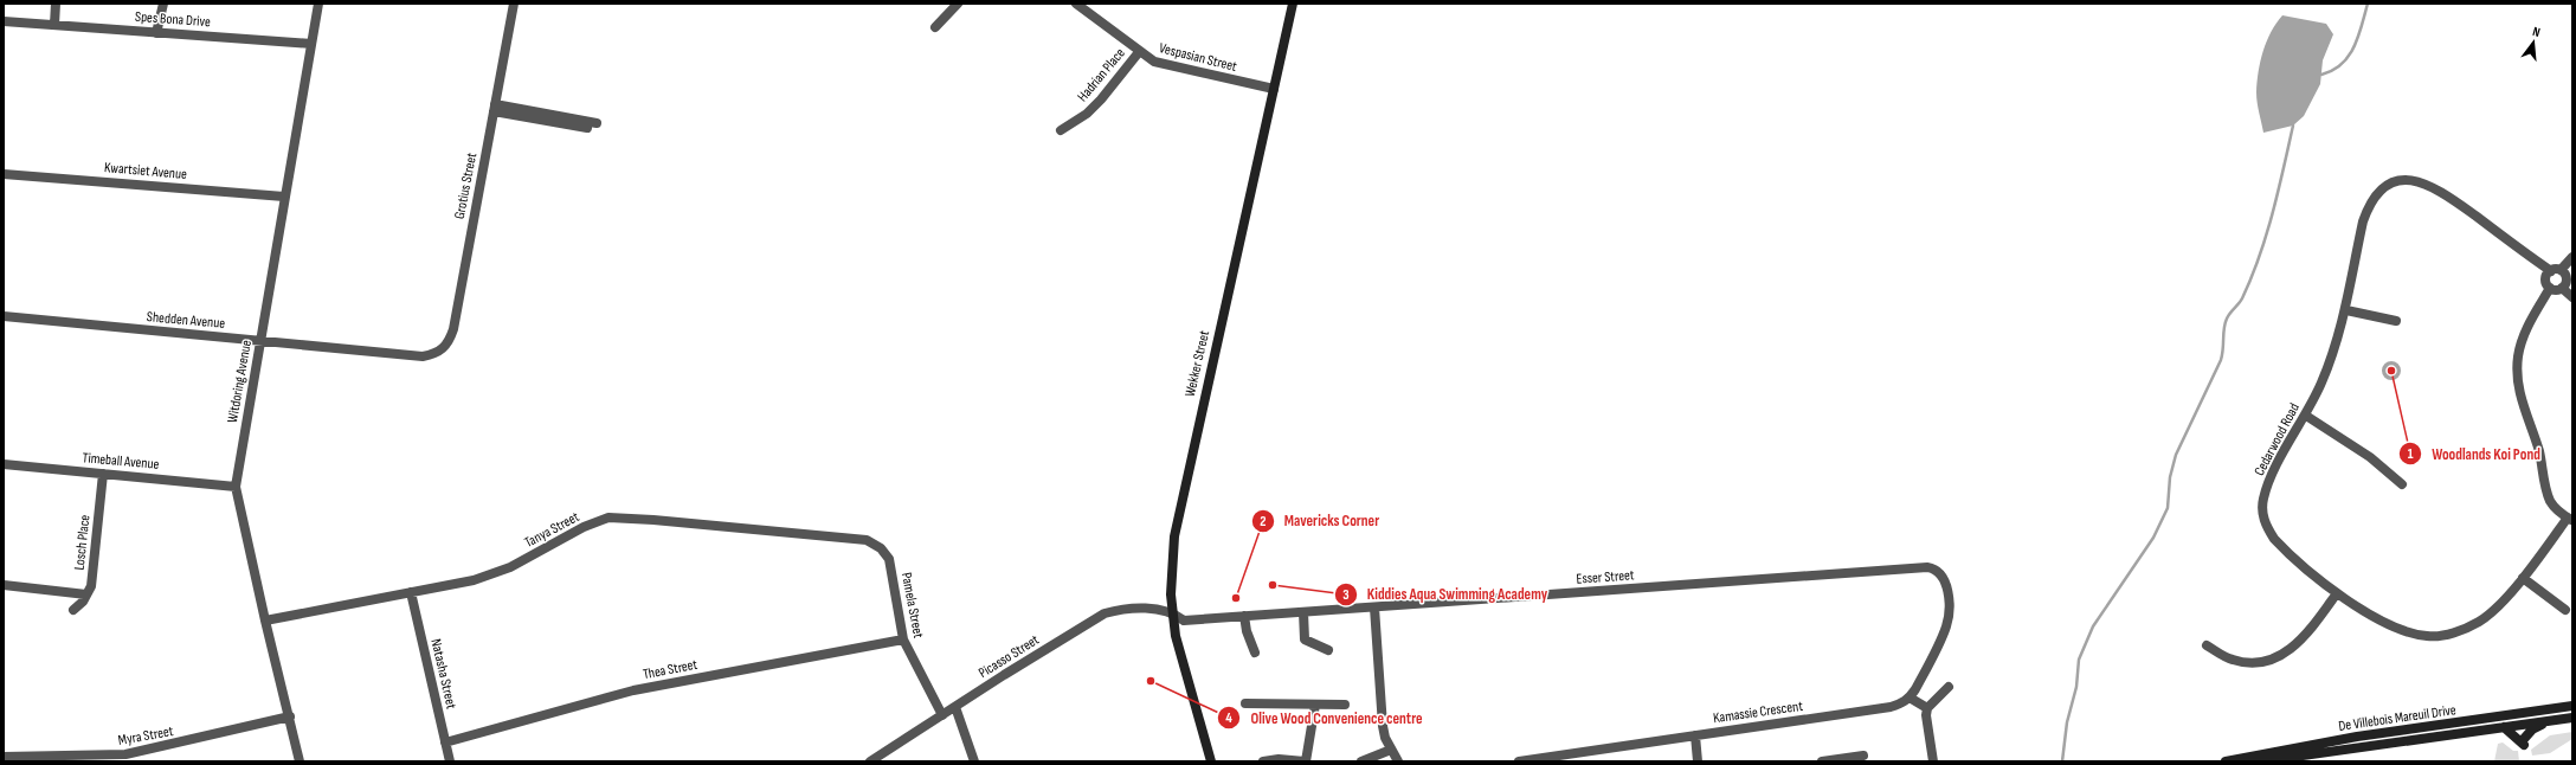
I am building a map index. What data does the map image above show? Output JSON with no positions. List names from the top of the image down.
{
  "streets": {
    "street": [
      "Spes Bona Drive",
      "Vespasian Street",
      "Hadrian Place",
      "Kwartsiet Avenue",
      "Grotius Street",
      "Shedden Avenue",
      "Wekker Street",
      "Witdoring Avenue",
      "Cedarwood Road",
      "Timeball Avenue",
      "Tanya Street",
      "Losch Place",
      "Esser Street",
      "Pamela Street",
      "Picasso Street",
      "Thea Street",
      "Natasha Street",
      "Kamassie Crescent",
      "De Villebois Mareuil Drive",
      "Myra Street"
    ]
  },
  "crossings": [
    ["Spes Bona Drive", "Witdoring Avenue"],
    ["Vespasian Street", "Hadrian Place"],
    ["Vespasian Street", "Wekker Street"],
    ["Kwartsiet Avenue", "Witdoring Avenue"],
    ["Grotius Street", "Shedden Avenue"],
    ["Shedden Avenue", "Witdoring Avenue"],
    ["Wekker Street", "Esser Street"],
    ["Wekker Street", "Picasso Street"],
    ["Witdoring Avenue", "Timeball Avenue"],
    ["Witdoring Avenue", "Tanya Street"],
    ["Witdoring Avenue", "Myra Street"],
    ["Timeball Avenue", "Losch Place"],
    ["Tanya Street", "Pamela Street"],
    ["Tanya Street", "Natasha Street"],
    ["Esser Street", "Picasso Street"],
    ["Esser Street", "Kamassie Crescent"],
    ["Pamela Street", "Picasso Street"],
    ["Pamela Street", "Thea Street"],
    ["Thea Street", "Natasha Street"]
  ],
  "places": [
    "Woodlands Koi Pond",
    "Kiddies Aqua Swimming Academy",
    "Mavericks Corner",
    "Olive Wood Convenience centre"
  ],
  "north": "top"
}
